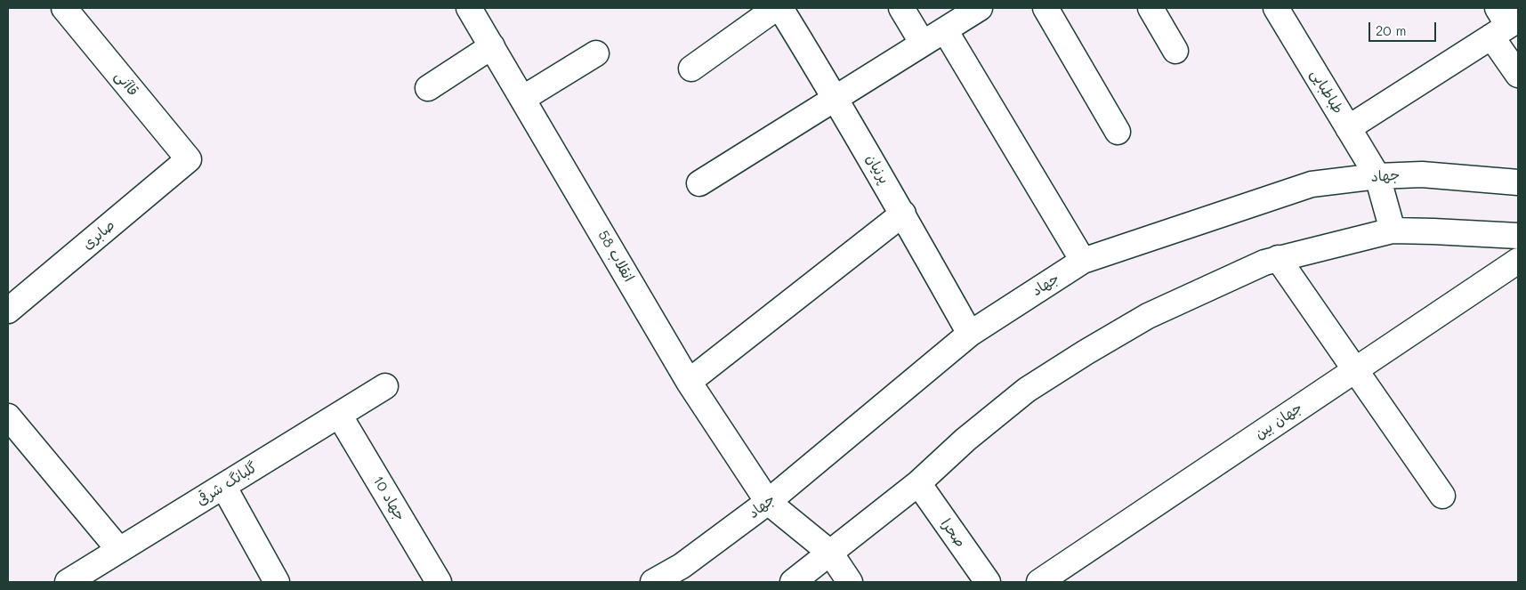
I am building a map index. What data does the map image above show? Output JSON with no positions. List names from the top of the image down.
{
  "streets": {
    "street": [
      "قاآنی",
      "طباطبایی",
      "پرنیان",
      "جهاد",
      "صابری",
      "انقلاب 58",
      "جهان بین",
      "گلبانگ شرقی",
      "جهاد 10",
      "صحرا"
    ]
  },
  "crossings": [
    ["قاآنی", "صابری"],
    ["طباطبایی", "جهاد"],
    ["پرنیان", "جهاد"],
    ["جهاد", "انقلاب 58"],
    ["گلبانگ شرقی", "جهاد 10"]
  ],
  "scale_bar": "20 m"
}
